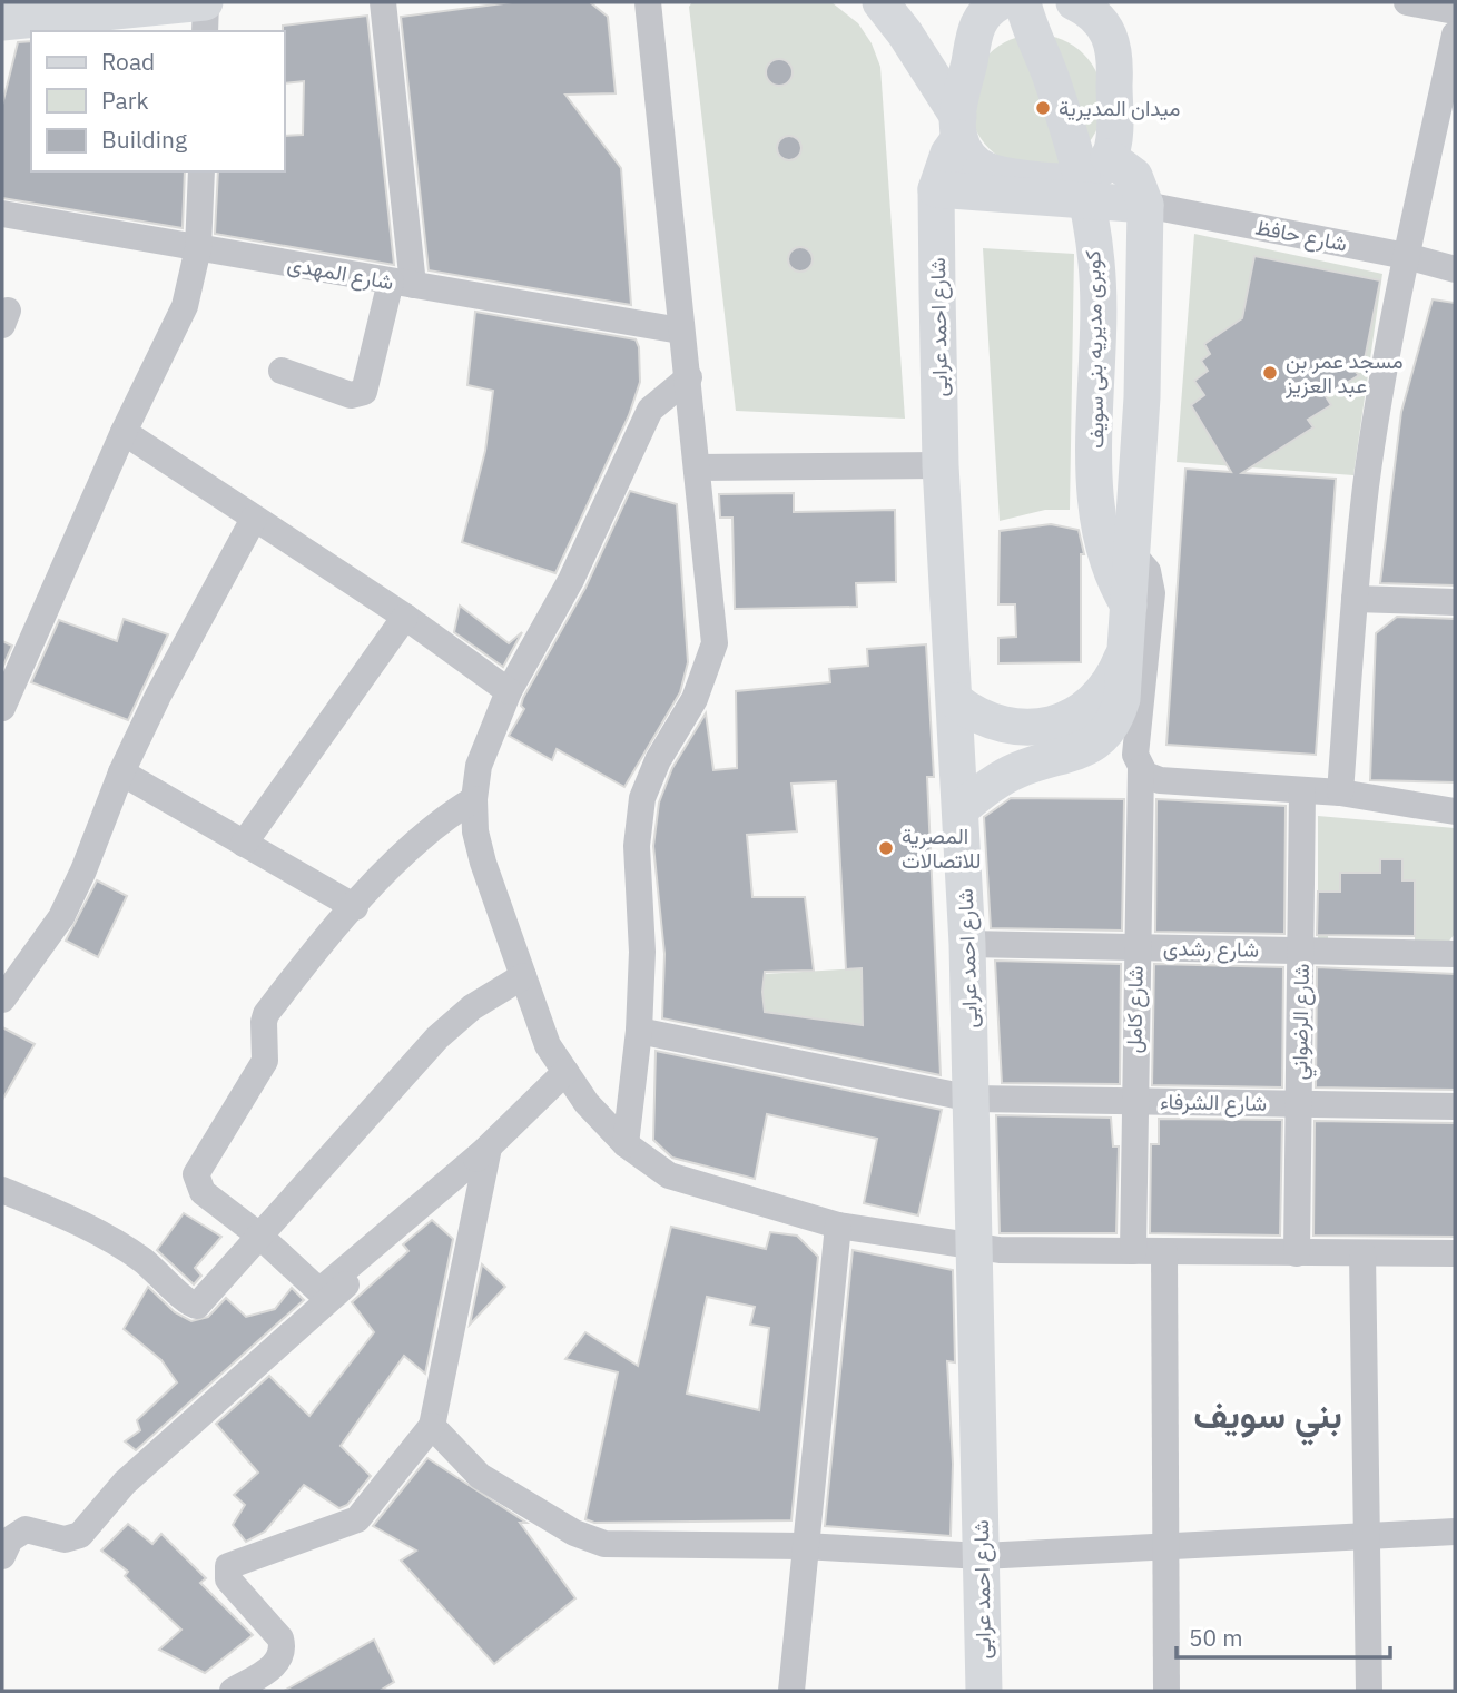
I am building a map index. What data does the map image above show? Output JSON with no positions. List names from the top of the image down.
{
  "streets": {
    "main road": ["شارع احمد عرابى", "كوبرى مديريه بنى سويف"],
    "street": [
      "شارع حافظ",
      "شارع المهدى",
      "شارع رشدى",
      "شارع كامل",
      "شارع الرضواني",
      "شارع الشرفاء"
    ]
  },
  "crossings": [
    ["شارع احمد عرابى", "شارع رشدى"],
    ["شارع احمد عرابى", "شارع الشرفاء"],
    ["شارع رشدى", "شارع كامل"],
    ["شارع رشدى", "شارع الرضواني"],
    ["شارع كامل", "شارع الشرفاء"],
    ["شارع الرضواني", "شارع الشرفاء"]
  ],
  "districts": ["بني سويف"],
  "places": ["ميدان المديرية", "مسجد عمر بن عبد العزيز", "المصرية للاتصالات"],
  "legend": ["Road", "Park", "Building"],
  "scale_bar": "50 m"
}
